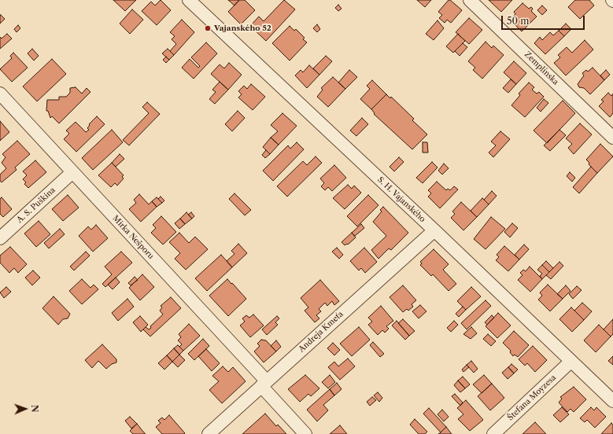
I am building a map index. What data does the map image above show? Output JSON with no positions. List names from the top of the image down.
{
  "streets": {
    "street": [
      "Zemplínska",
      "S. H. Vajanského",
      "A. S. Puškina",
      "Mirka Nešporu",
      "Andreja Kmeťa",
      "Štefana Moyzesa"
    ]
  },
  "crossings": [
    ["S. H. Vajanského", "Andreja Kmeťa"],
    ["S. H. Vajanského", "Štefana Moyzesa"],
    ["A. S. Puškina", "Mirka Nešporu"],
    ["Mirka Nešporu", "Andreja Kmeťa"]
  ],
  "places": ["Vajanského 52"],
  "scale_bar": "50 m",
  "north": "right"
}
